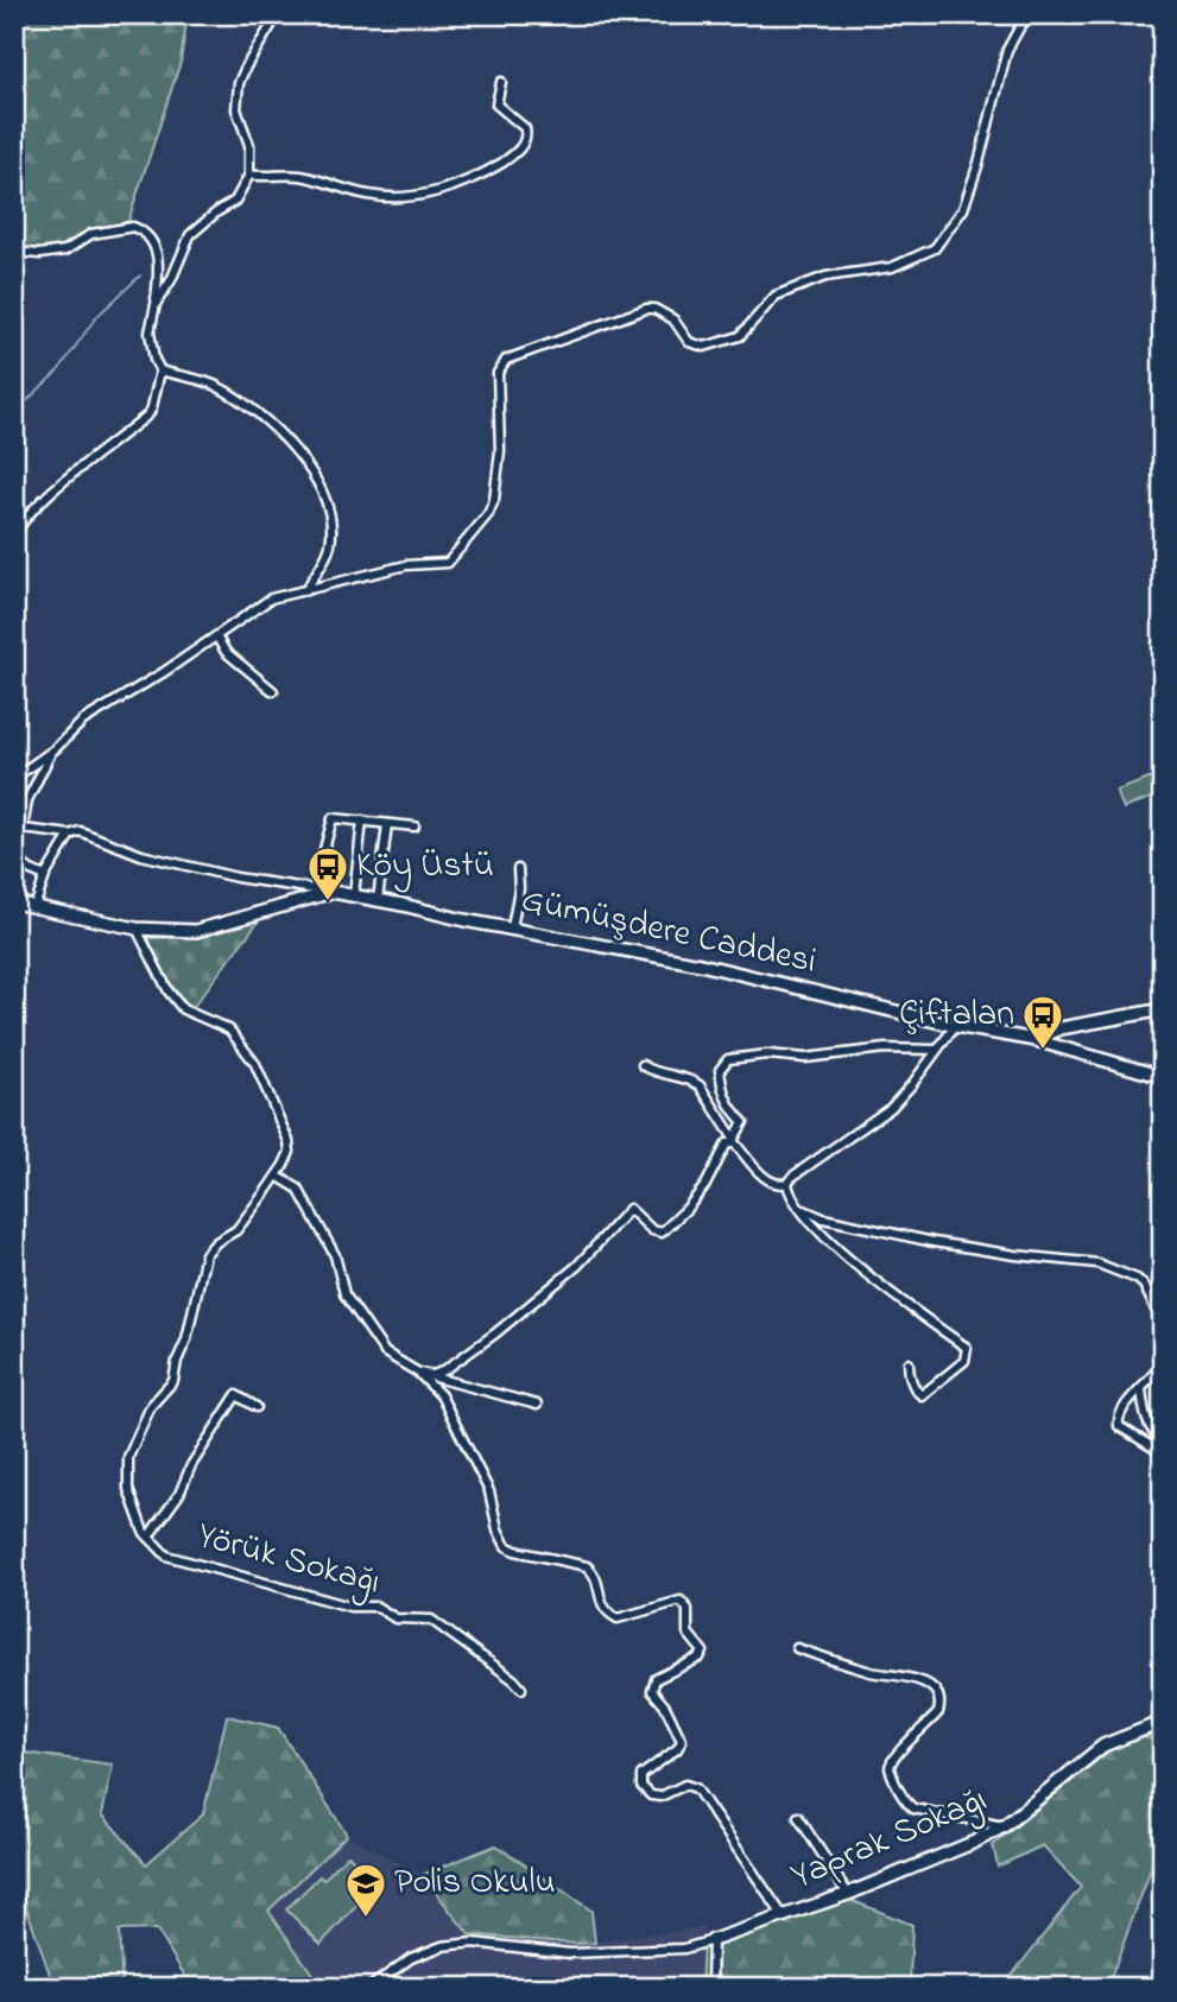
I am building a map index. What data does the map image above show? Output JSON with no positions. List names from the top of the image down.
{
  "streets": {
    "street": ["Gümüşdere Caddesi", "Yörük Sokağı", "Yaprak Sokağı"]
  },
  "crossings": [
    ["Gümüşdere Caddesi", "Yörük Sokağı"]
  ],
  "places": {
    "bus stop": ["Köy Üstü", "Çiftalan"],
    "school or university": ["Polis Okulu"]
  }
}
